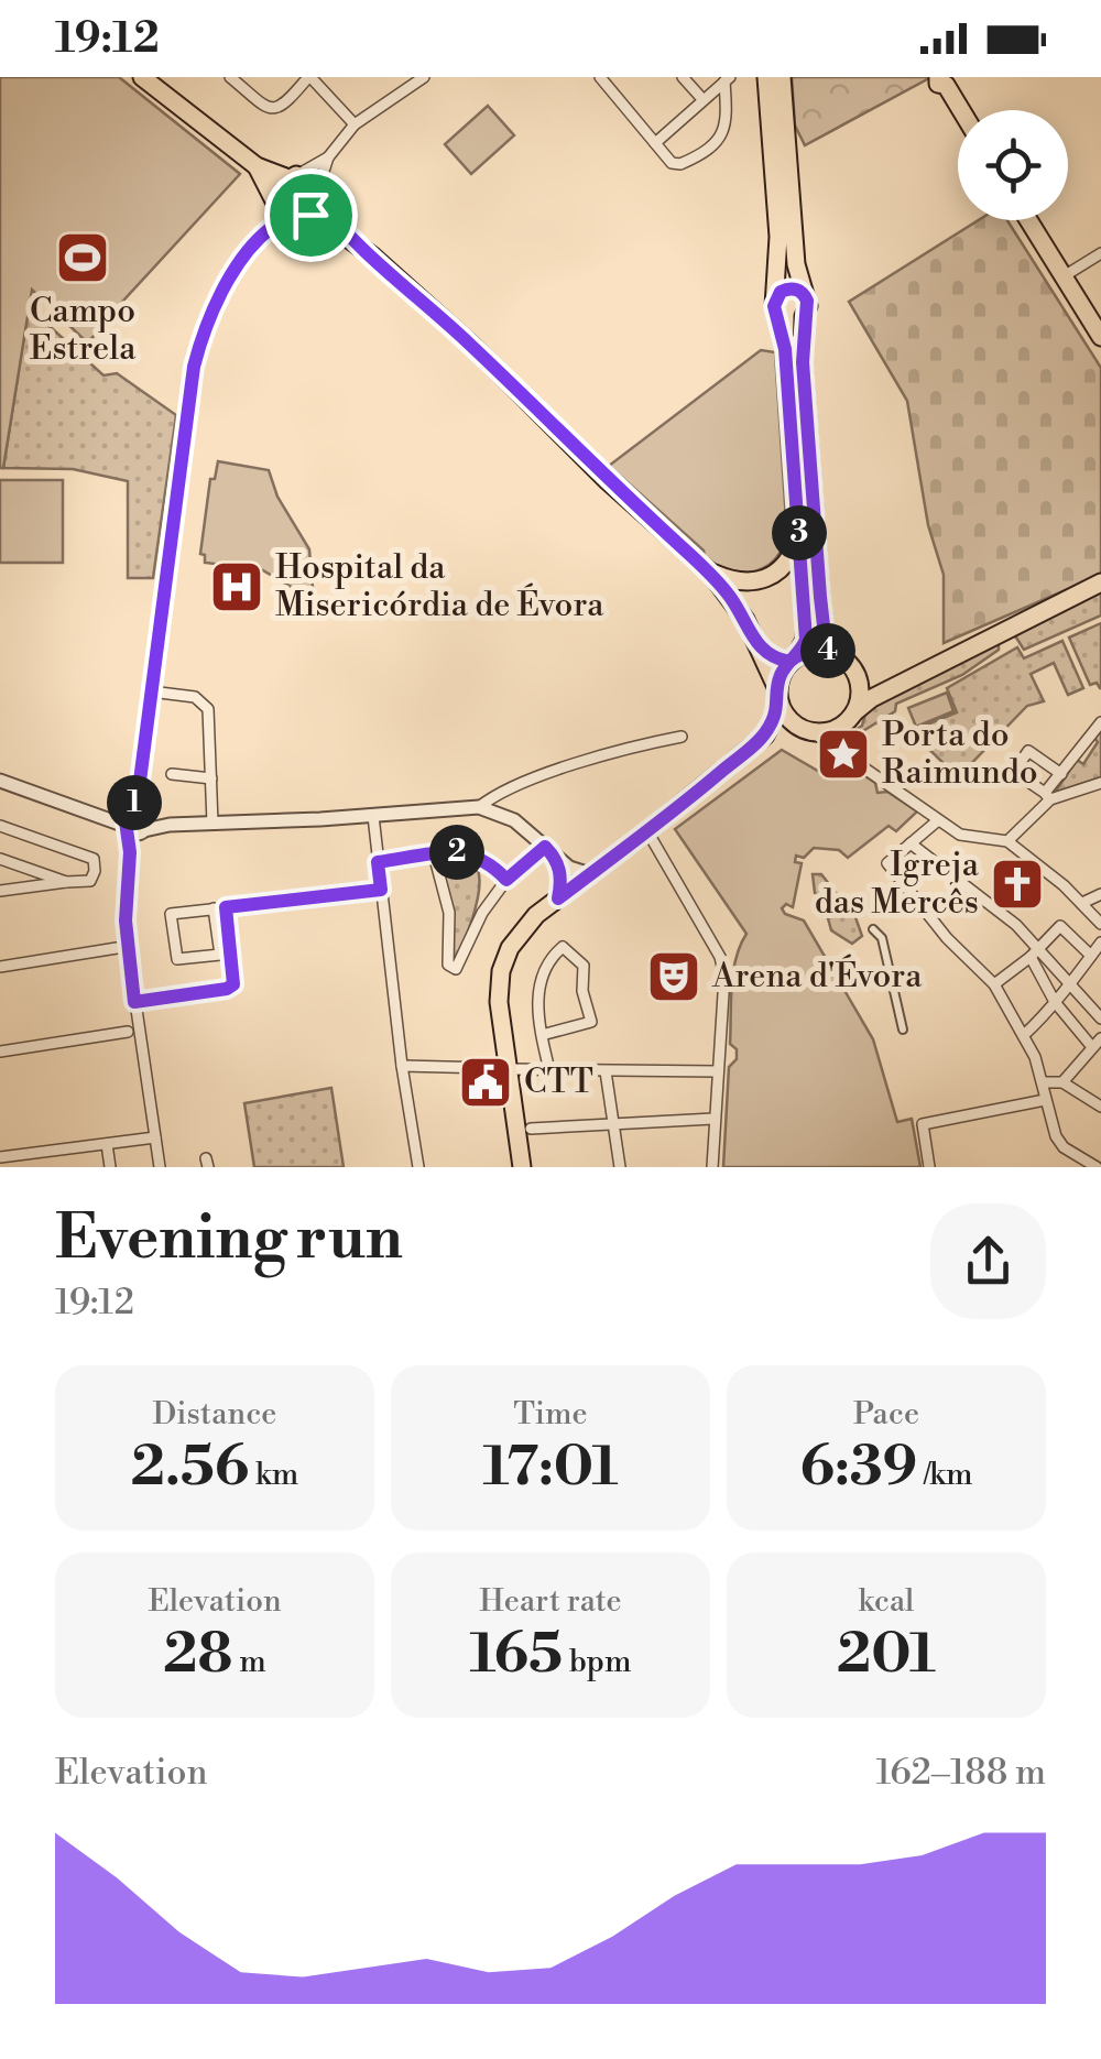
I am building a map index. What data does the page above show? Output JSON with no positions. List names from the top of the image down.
{
  "places": {
    "sports": ["Campo Estrela"],
    "hospital": ["Hospital da Misericórdia de Évora"],
    "place": ["Porta do Raimundo"],
    "church": ["Igreja das Mercês"],
    "theatre": ["Arena d'Évora"],
    "public building": ["CTT"]
  },
  "page": {
    "status": "19:12",
    "pins": [
      "3",
      "4",
      "1",
      "2"
    ],
    "heading": ["Evening run", "19:12"],
    "stats": [
      ["Distance", "2.56 km"],
      ["Time", "17:01"],
      ["Pace", "6:39 /km"],
      ["Elevation", "28 m"],
      ["Heart rate", "165 bpm"],
      ["kcal", "201"]
    ],
    "chart": ["Elevation", "162–188 m"]
  }
}
